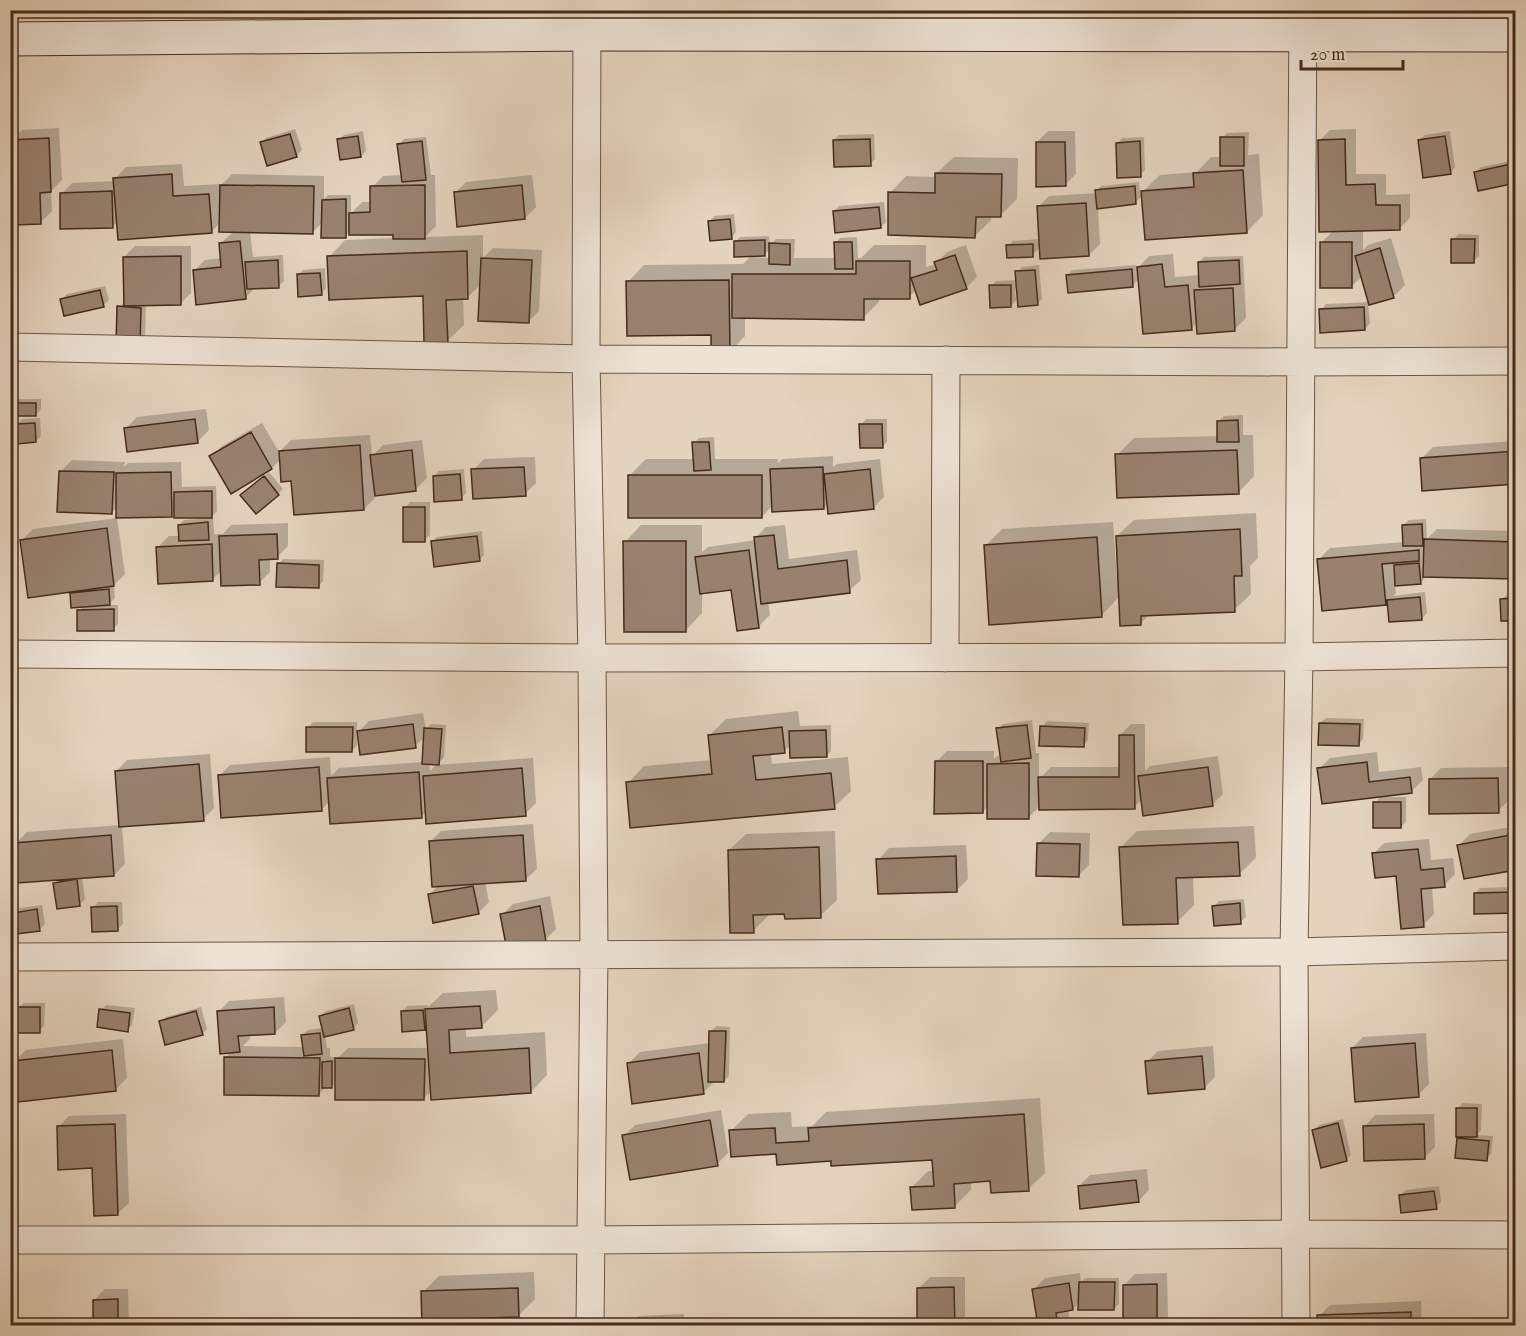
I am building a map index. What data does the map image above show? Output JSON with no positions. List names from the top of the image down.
{
  "scale_bar": "20 m"
}
